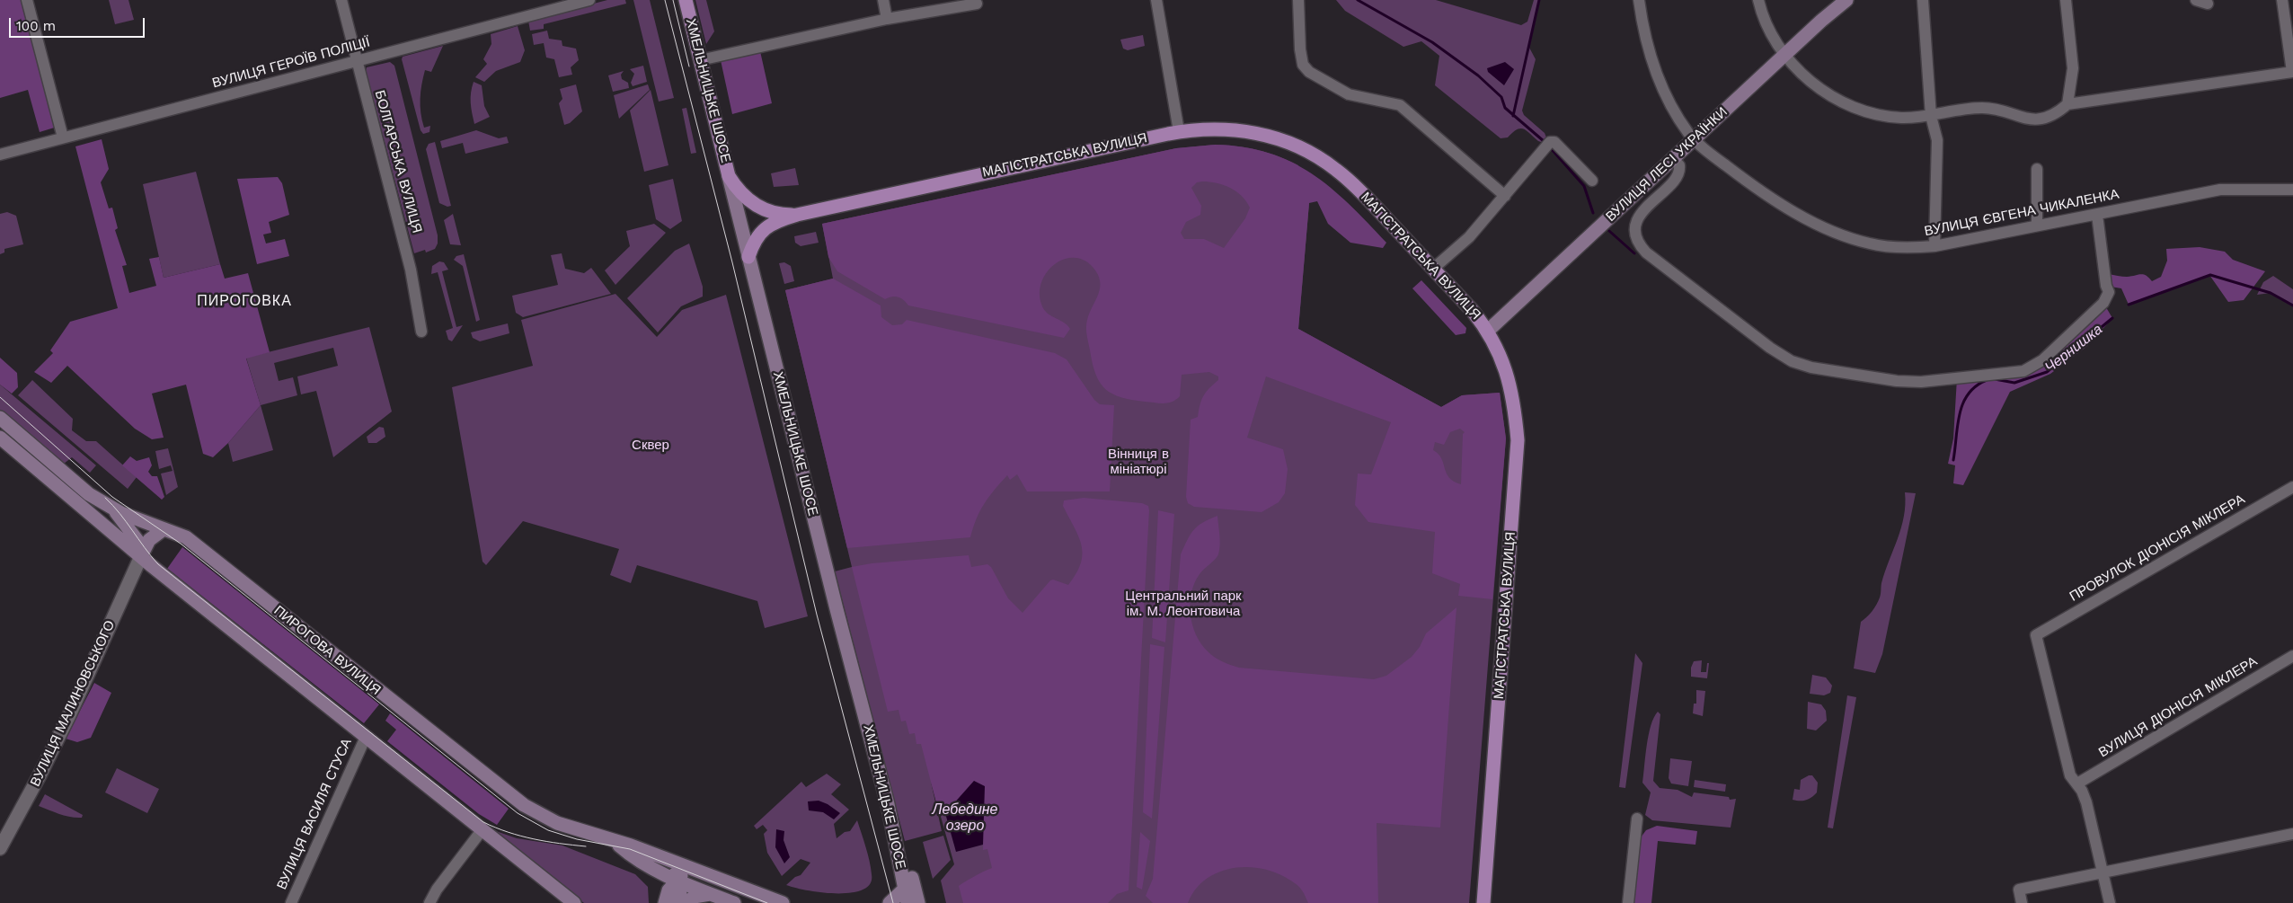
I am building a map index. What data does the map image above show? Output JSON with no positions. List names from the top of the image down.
{
  "streets": {
    "main road": [
      "ХМЕЛЬНИЦЬКЕ ШОСЕ",
      "МАГІСТРАТСЬКА ВУЛИЦЯ",
      "ВУЛИЦЯ ЛЕСІ УКРАЇНКИ",
      "ПИРОГОВА ВУЛИЦЯ"
    ],
    "street": [
      "ВУЛИЦЯ ГЕРОЇВ ПОЛІЦІЇ",
      "БОЛГАРСЬКА ВУЛИЦЯ",
      "ВУЛИЦЯ ЄВГЕНА ЧИКАЛЕНКА",
      "ПРОВУЛОК ДІОНІСІЯ МІКЛЕРА",
      "ВУЛИЦЯ МАЛИНОВСЬКОГО",
      "ВУЛИЦЯ ДІОНІСІЯ МІКЛЕРА",
      "ВУЛИЦЯ ВАСИЛЯ СТУСА"
    ]
  },
  "crossings": [
    ["ВУЛИЦЯ ГЕРОЇВ ПОЛІЦІЇ", "БОЛГАРСЬКА ВУЛИЦЯ"],
    ["МАГІСТРАТСЬКА ВУЛИЦЯ", "ВУЛИЦЯ ЛЕСІ УКРАЇНКИ"],
    ["ВУЛИЦЯ ЛЕСІ УКРАЇНКИ", "ВУЛИЦЯ ЄВГЕНА ЧИКАЛЕНКА"],
    ["ПРОВУЛОК ДІОНІСІЯ МІКЛЕРА", "ВУЛИЦЯ ДІОНІСІЯ МІКЛЕРА"]
  ],
  "districts": ["ПИРОГОВКА"],
  "water": ["Чернишка", "Лебедине озеро"],
  "parks": ["Сквер", "Вінниця в мініатюрі", "Центральний парк ім. М. Леонтовича"],
  "scale_bar": "100 m"
}
